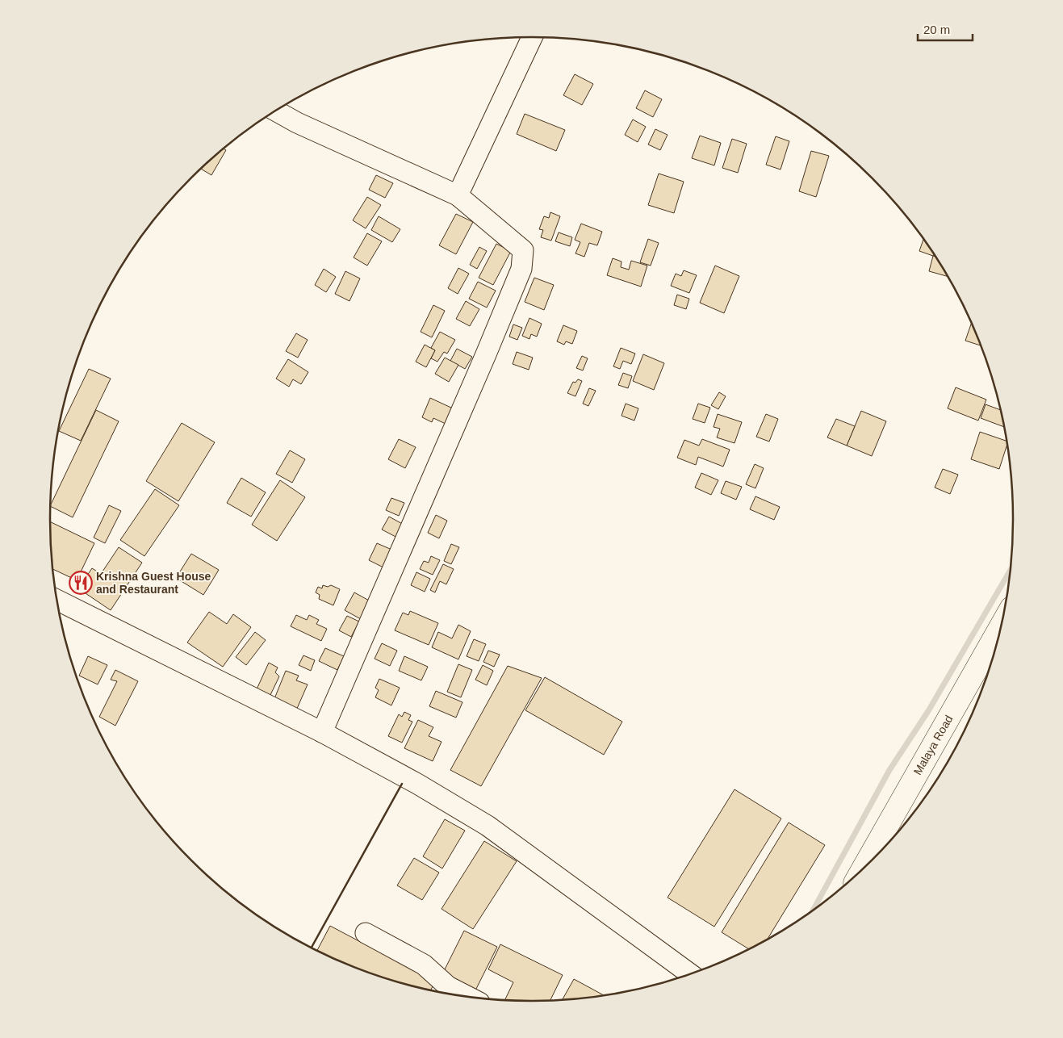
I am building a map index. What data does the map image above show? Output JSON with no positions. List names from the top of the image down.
{
  "streets": {
    "main road": ["Malaya Road"]
  },
  "places": {
    "restaurant": ["Krishna Guest House and Restaurant"]
  },
  "scale_bar": "20 m"
}
